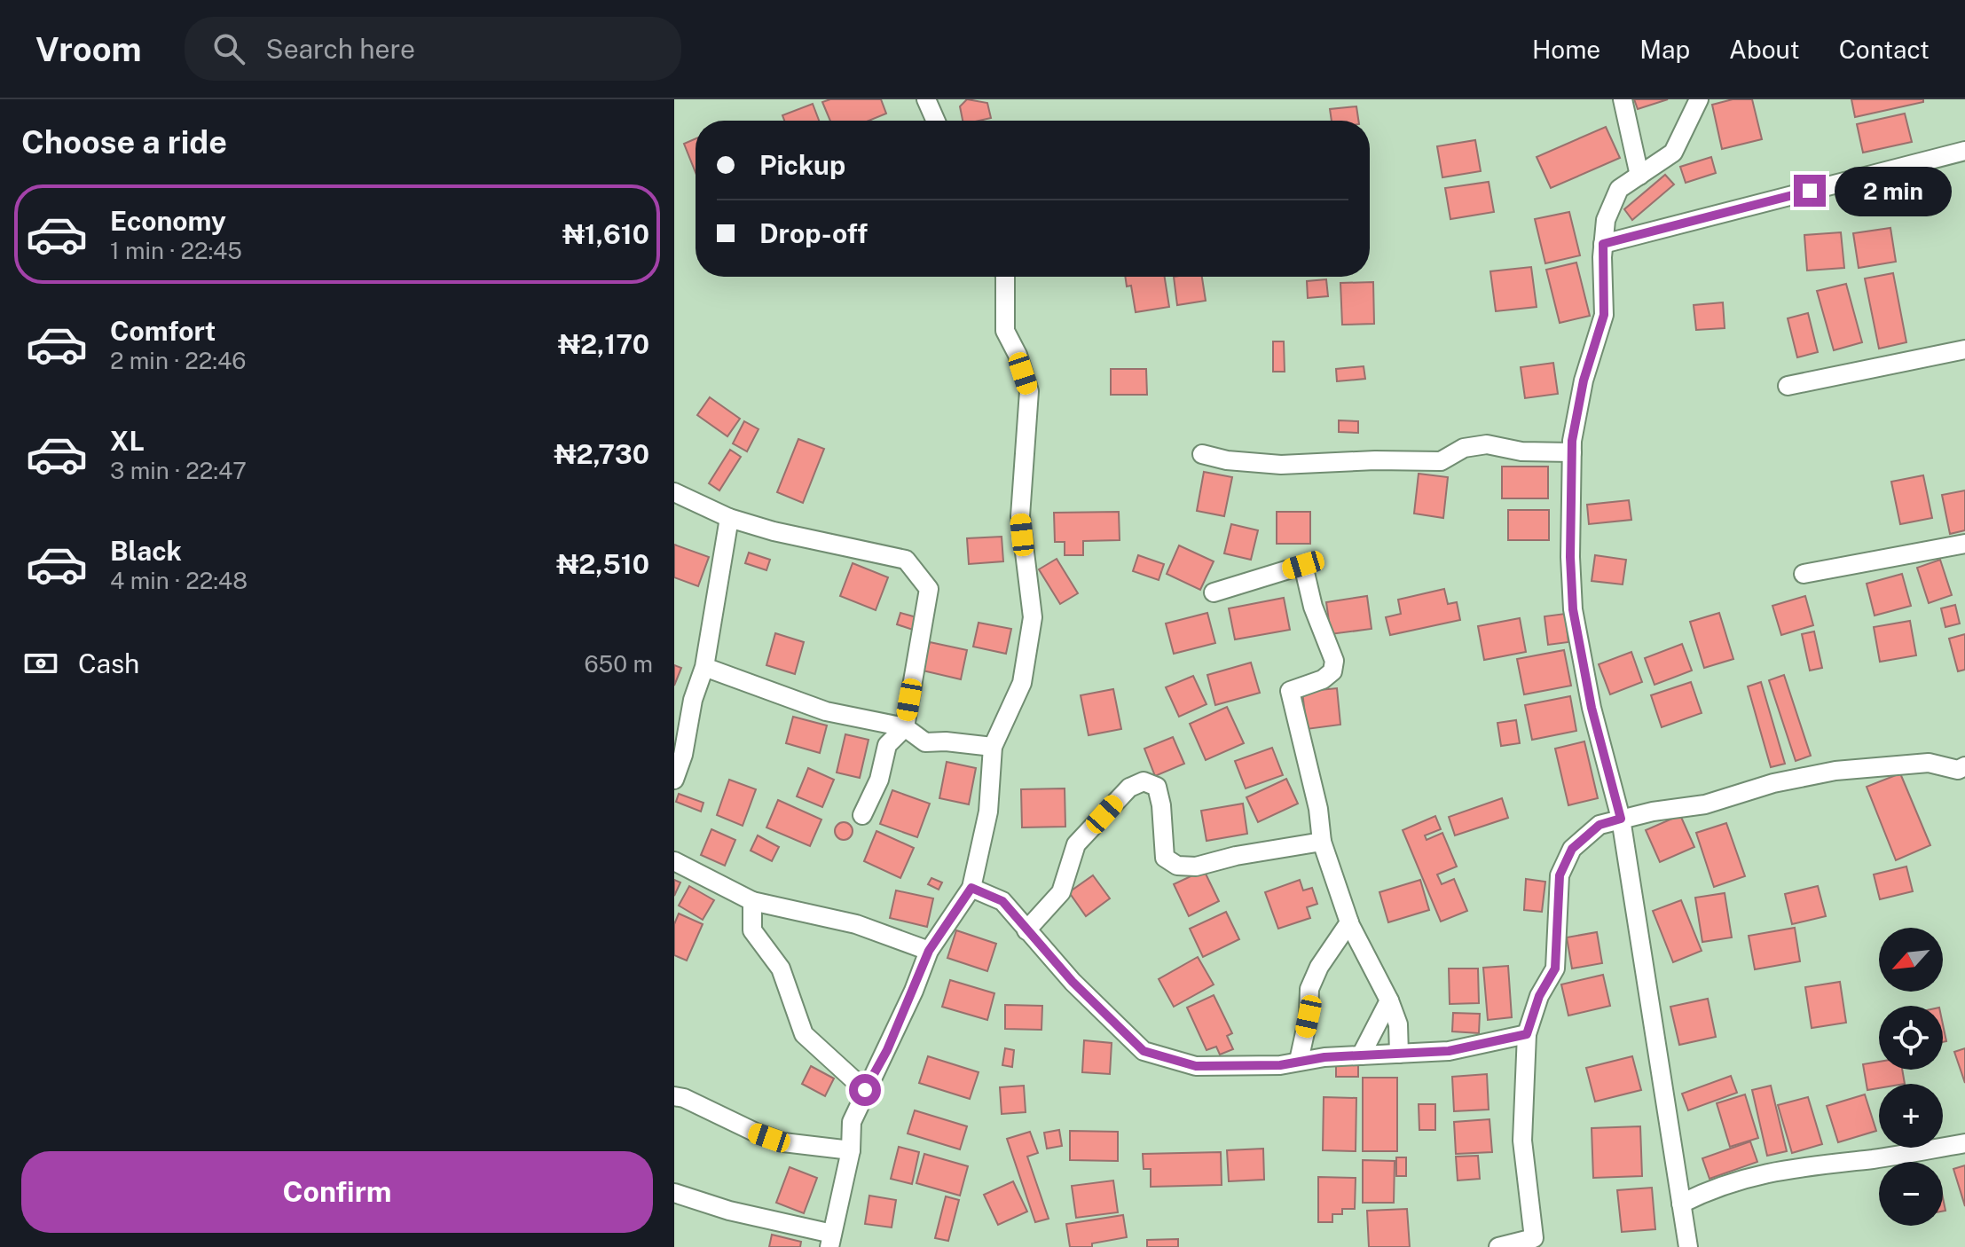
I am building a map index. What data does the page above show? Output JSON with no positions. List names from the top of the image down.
{
  "north": "bottom left",
  "page": {
    "header": "Vroom",
    "search": "Search here",
    "nav": [
      "Home",
      "Map",
      "About",
      "Contact"
    ],
    "heading": "Choose a ride",
    "banner": ["Pickup", "Drop-off"],
    "bubble": "2 min",
    "list": [
      {
        "name": "Economy",
        "note": "1 min · 22:45",
        "value": "₦1,610"
      },
      {
        "name": "Comfort",
        "note": "2 min · 22:46",
        "value": "₦2,170"
      },
      {
        "name": "XL",
        "note": "3 min · 22:47",
        "value": "₦2,730"
      },
      {
        "name": "Black",
        "note": "4 min · 22:48",
        "value": "₦2,510"
      }
    ],
    "pay": ["Cash", "650 m"],
    "map_buttons": ["+", "−"],
    "buttons": "Confirm"
  }
}
